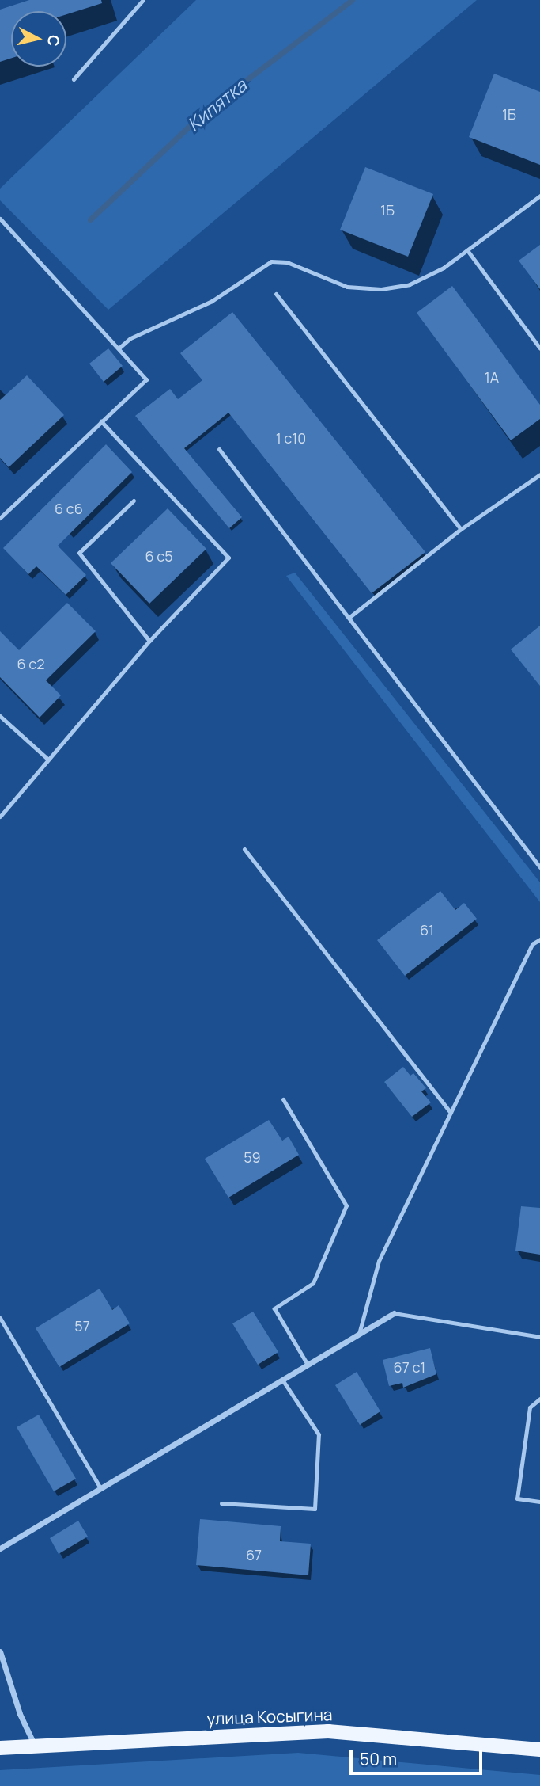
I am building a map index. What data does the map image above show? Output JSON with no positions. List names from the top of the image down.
{
  "streets": {
    "main road": ["улица Косыгина"]
  },
  "water": ["Кипятка"],
  "house_numbers": [
    "1Б",
    "1Б",
    "1А",
    "1 с10",
    "6 с6",
    "6 с5",
    "6 с2",
    "61",
    "59",
    "57",
    "67 с1",
    "67"
  ],
  "scale_bar": "50 m",
  "north": "right"
}
